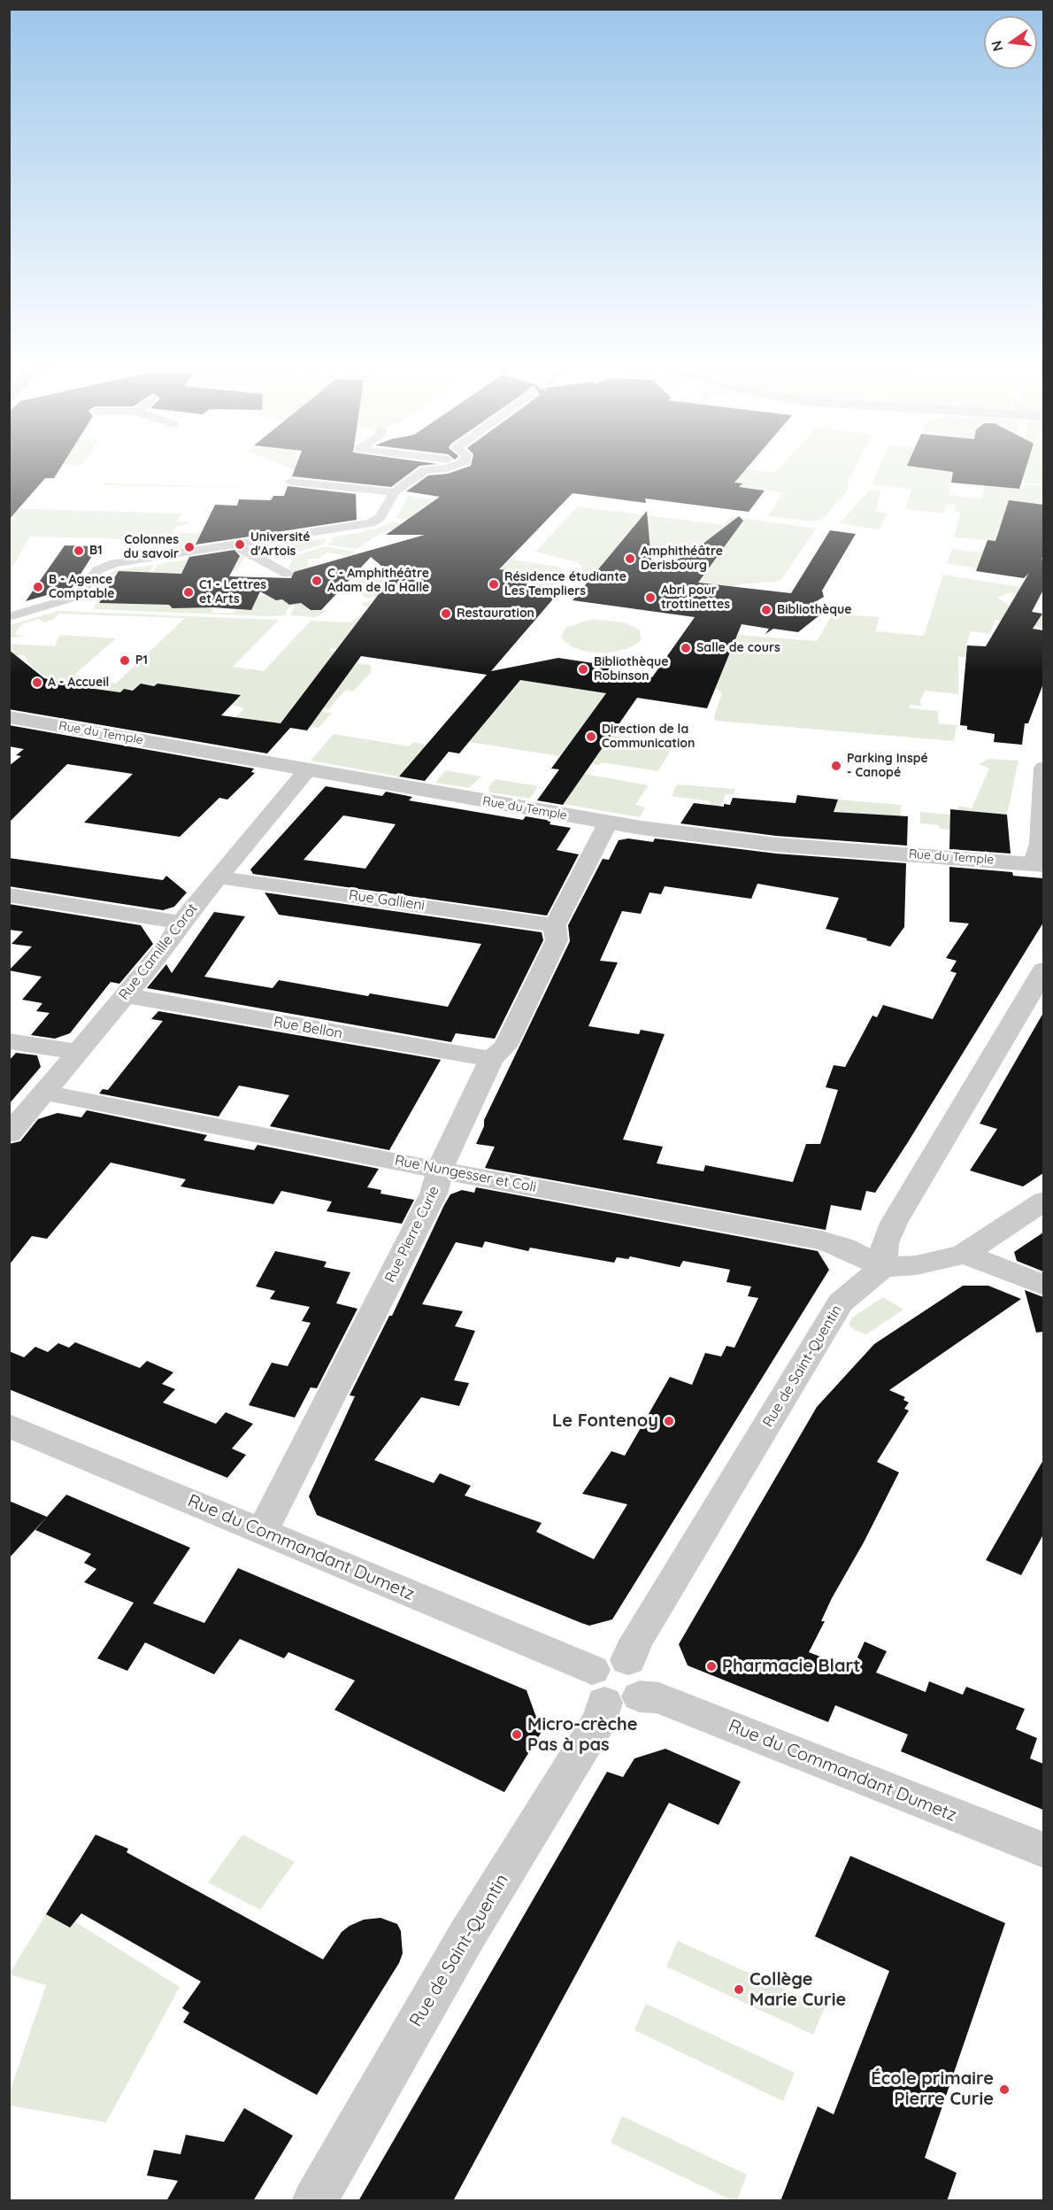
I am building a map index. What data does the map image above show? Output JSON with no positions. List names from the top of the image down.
{
  "streets": {
    "street": [
      "Rue du Temple",
      "Rue Gallieni",
      "Rue Camille Corot",
      "Rue Bellon",
      "Rue Nungesser et Coli",
      "Rue Pierre Curie",
      "Rue de Saint-Quentin",
      "Rue du Commandant Dumetz"
    ]
  },
  "crossings": [
    ["Rue du Temple", "Rue Camille Corot"],
    ["Rue du Temple", "Rue Pierre Curie"],
    ["Rue Gallieni", "Rue Camille Corot"],
    ["Rue Gallieni", "Rue Pierre Curie"],
    ["Rue Camille Corot", "Rue Bellon"],
    ["Rue Camille Corot", "Rue Nungesser et Coli"],
    ["Rue Bellon", "Rue Pierre Curie"],
    ["Rue Nungesser et Coli", "Rue Pierre Curie"],
    ["Rue Nungesser et Coli", "Rue de Saint-Quentin"],
    ["Rue Pierre Curie", "Rue du Commandant Dumetz"],
    ["Rue de Saint-Quentin", "Rue du Commandant Dumetz"]
  ],
  "places": [
    "Université d'Artois",
    "Colonnes du savoir",
    "B1",
    "Amphithéâtre Derisbourg",
    "C - Amphithéâtre Adam de la Halle",
    "Résidence étudiante Les Templiers",
    "B - Agence Comptable",
    "C1 - Lettres et Arts",
    "Abri pour trottinettes",
    "Bibliothèque",
    "Restauration",
    "Salle de cours",
    "P1",
    "Bibliothèque Robinson",
    "A - Accueil",
    "Direction de la Communication",
    "Parking Inspé - Canopé",
    "Le Fontenoy",
    "Pharmacie Blart",
    "Micro-crèche Pas à pas",
    "Collège Marie Curie",
    "École primaire Pierre Curie"
  ],
  "north": "left"
}
